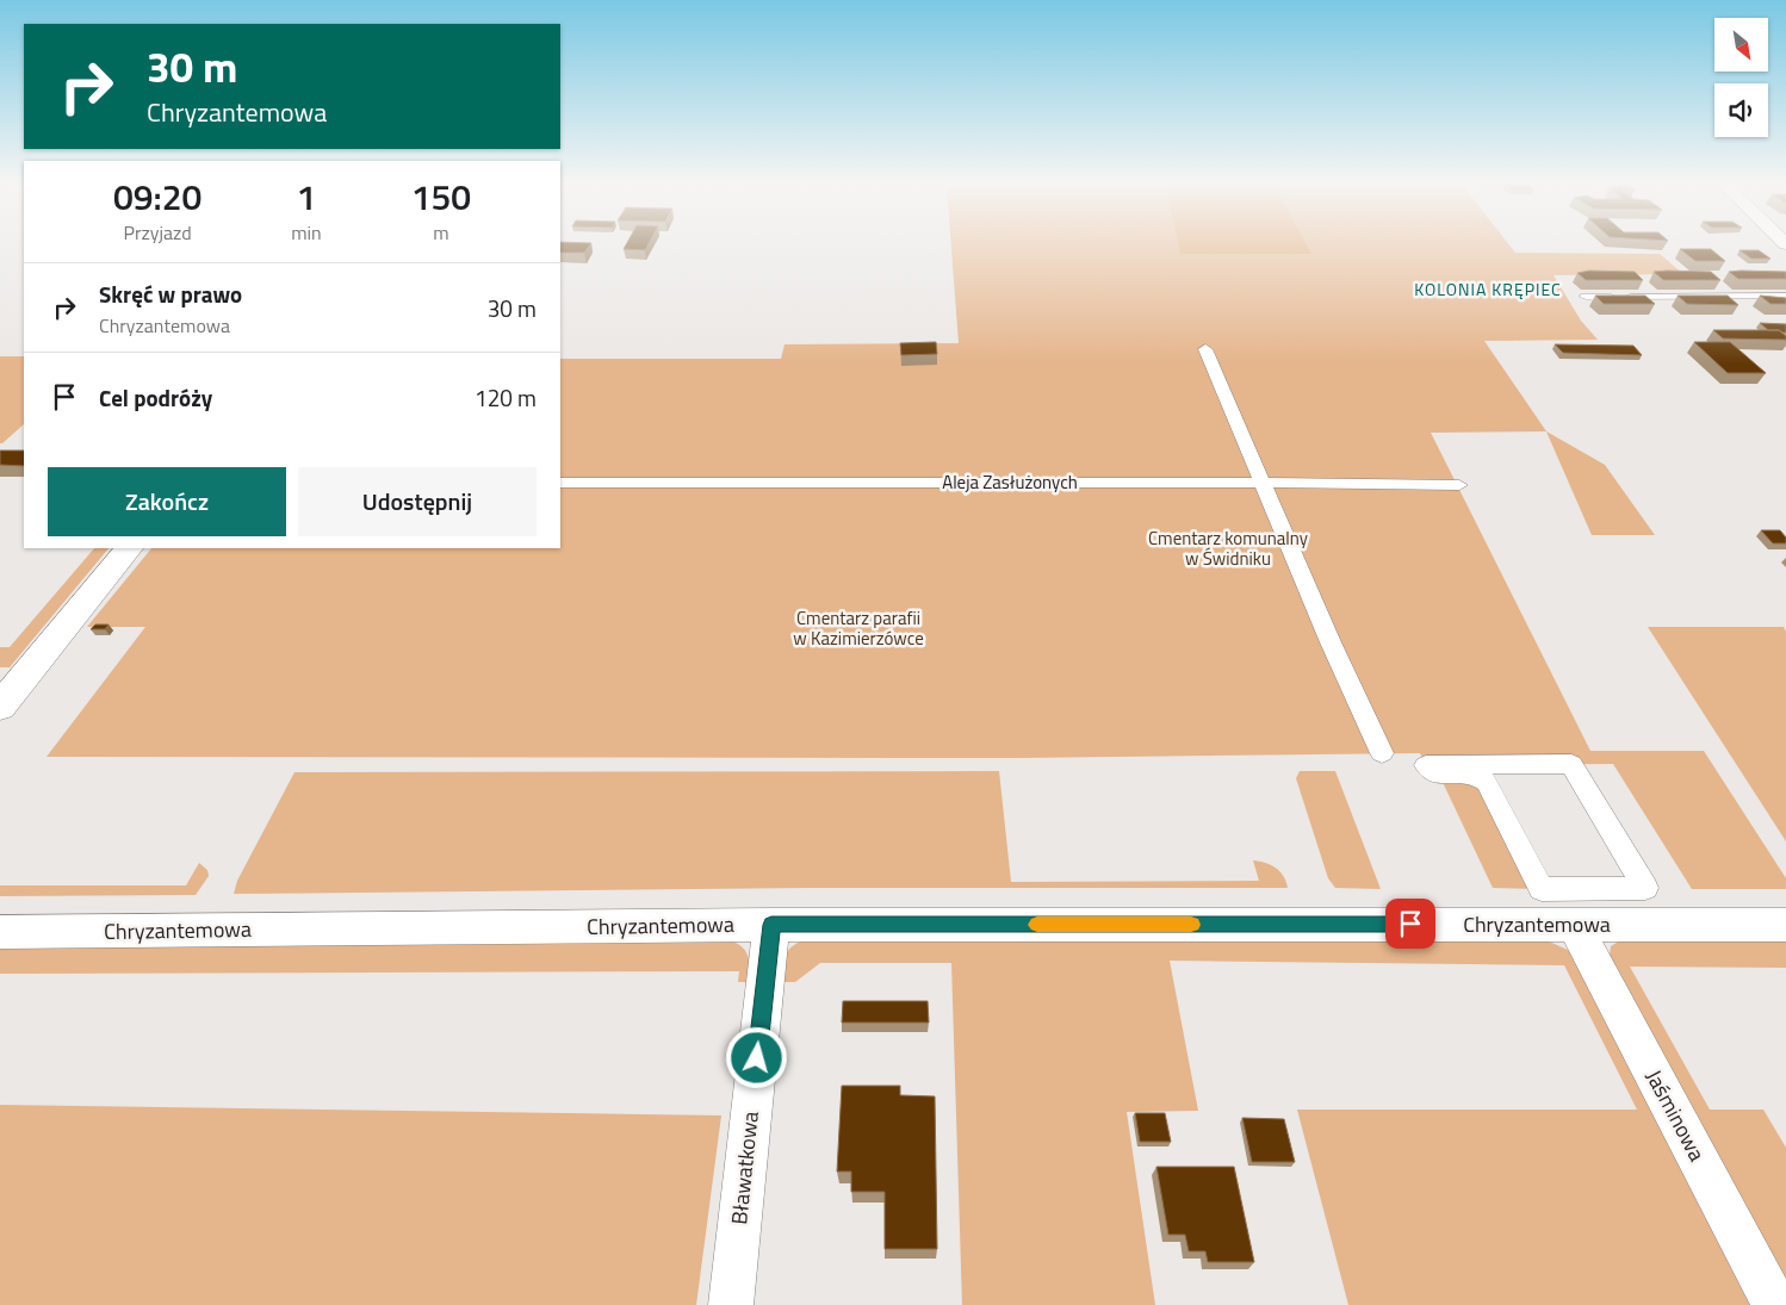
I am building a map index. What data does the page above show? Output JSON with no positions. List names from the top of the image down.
{
  "streets": {
    "street": [
      "Aleja Zasłużonych",
      "Chryzantemowa",
      "Jaśminowa",
      "Bławatkowa"
    ]
  },
  "crossings": [
    ["Chryzantemowa", "Jaśminowa"],
    ["Chryzantemowa", "Bławatkowa"]
  ],
  "districts": ["KOLONIA KRĘPIEC"],
  "parks": ["Cmentarz komunalny w Świdniku", "Cmentarz parafii w Kazimierzówce"],
  "north": "bottom right",
  "page": {
    "turn": ["30 m", "Chryzantemowa"],
    "eta": [
      "09:20",
      "Przyjazd",
      "1",
      "min",
      "150",
      "m"
    ],
    "list": [
      {
        "name": "Skręć w prawo",
        "note": "Chryzantemowa",
        "value": "30 m"
      },
      {
        "name": "Cel podróży",
        "value": "120 m"
      }
    ],
    "buttons": ["Zakończ", "Udostępnij"]
  }
}
